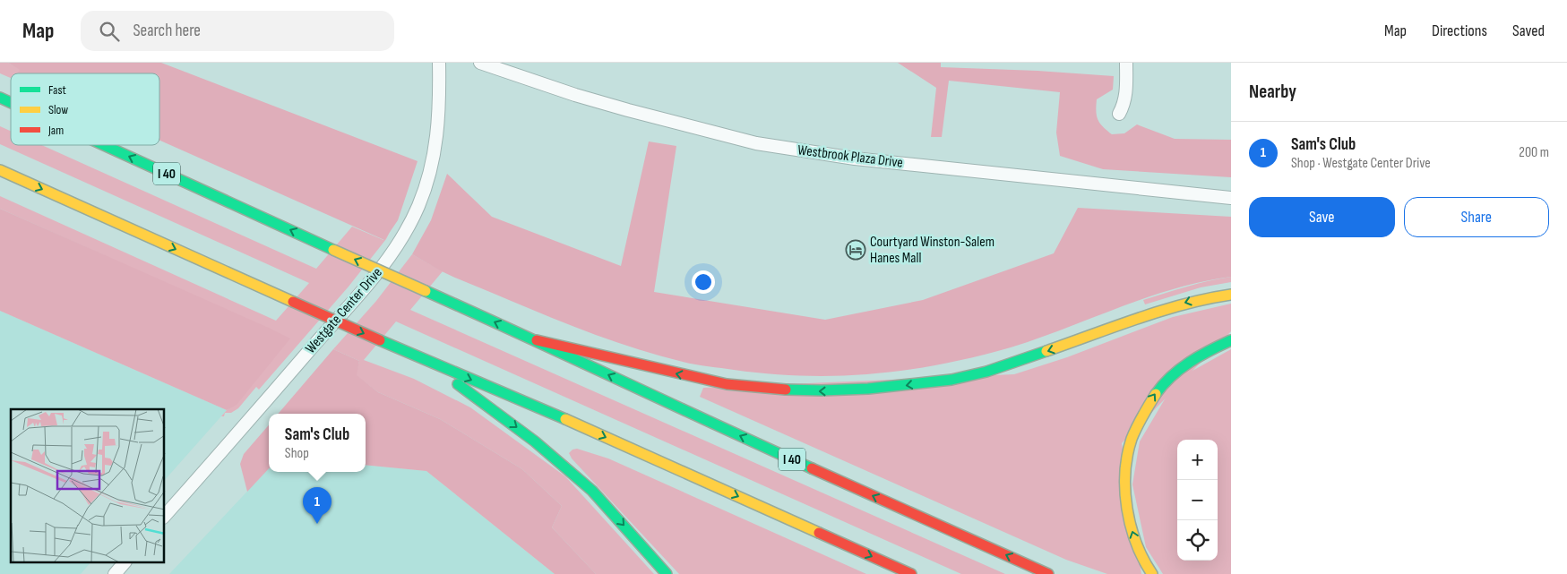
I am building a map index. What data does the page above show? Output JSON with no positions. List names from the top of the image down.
{
  "streets": {
    "highway": ["I 40"],
    "street": ["Westbrook Plaza Drive", "Westgate Center Drive"]
  },
  "places": {
    "hotel": ["Courtyard Winston-Salem Hanes Mall"]
  },
  "legend": ["Fast", "Slow", "Jam"],
  "page": {
    "header": "Map",
    "search": "Search here",
    "nav": ["Map", "Directions", "Saved"],
    "heading": "Nearby",
    "list": [
      {
        "mark": "1",
        "name": "Sam's Club",
        "note": "Shop · Westgate Center Drive",
        "value": "200 m"
      }
    ],
    "buttons": ["Save", "Share"],
    "popup": ["Sam's Club", "Shop"],
    "map_buttons": ["+", "−"],
    "pins": "1"
  }
}
